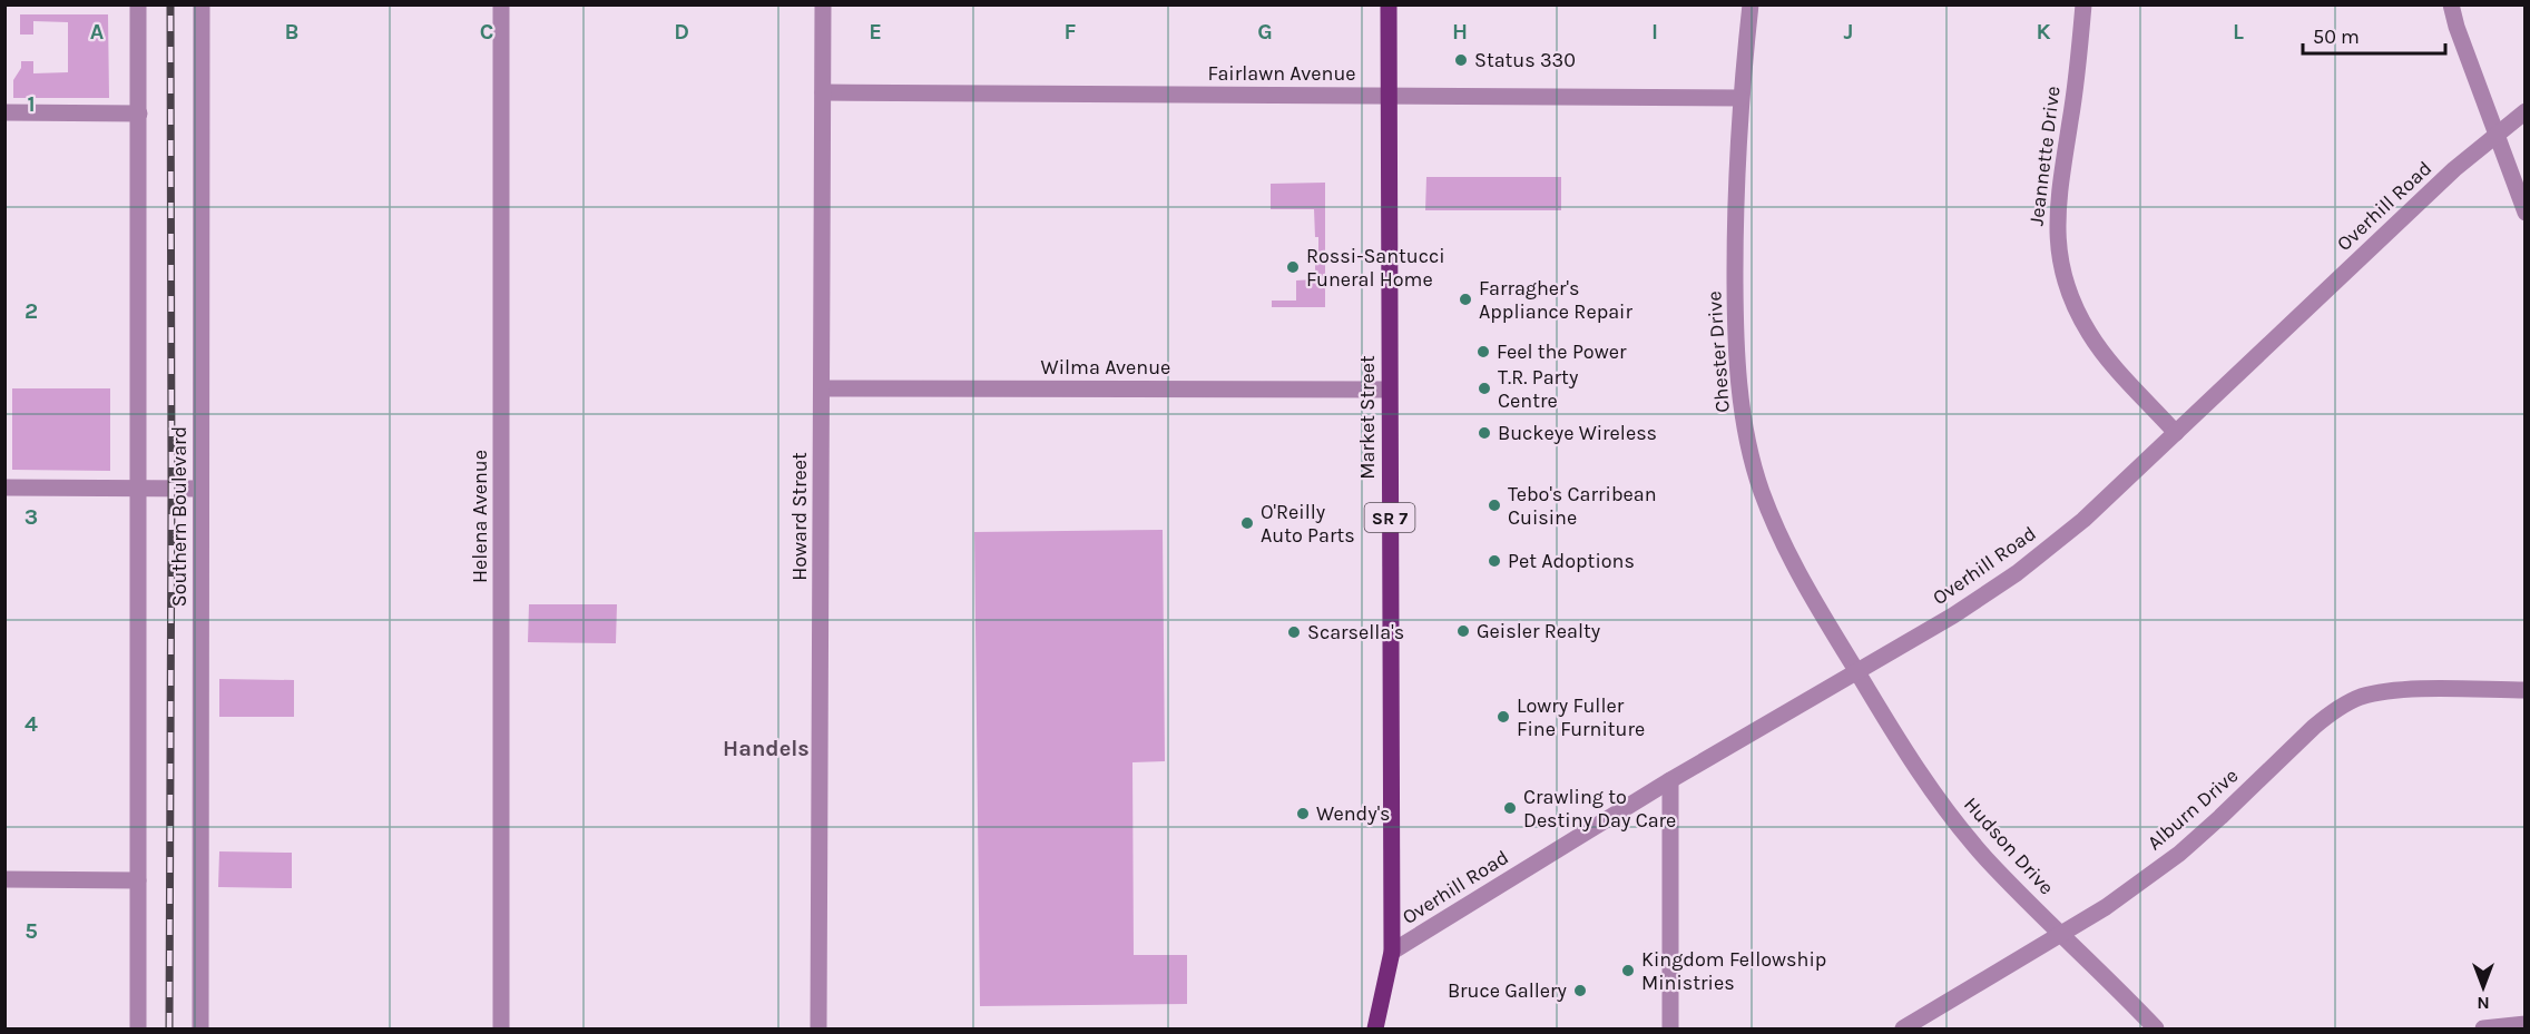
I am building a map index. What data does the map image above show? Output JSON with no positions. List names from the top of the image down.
{
  "streets": {
    "main road": ["Market Street", "SR 7"],
    "street": [
      "Fairlawn Avenue",
      "Jeannette Drive",
      "Overhill Road",
      "Chester Drive",
      "Wilma Avenue",
      "Southern Boulevard",
      "Helena Avenue",
      "Howard Street",
      "Alburn Drive",
      "Hudson Drive"
    ]
  },
  "crossings": [
    ["Fairlawn Avenue", "Chester Drive"],
    ["Fairlawn Avenue", "Market Street"],
    ["Fairlawn Avenue", "Howard Street"],
    ["Jeannette Drive", "Overhill Road"],
    ["Overhill Road", "Chester Drive"],
    ["Overhill Road", "Market Street"],
    ["Overhill Road", "Hudson Drive"],
    ["Chester Drive", "Hudson Drive"],
    ["Wilma Avenue", "Market Street"],
    ["Wilma Avenue", "Howard Street"],
    ["Alburn Drive", "Hudson Drive"]
  ],
  "districts": ["Handels"],
  "places": [
    "Status 330",
    "Rossi-Santucci Funeral Home",
    "Farragher's Appliance Repair",
    "Feel the Power",
    "T.R. Party Centre",
    "Buckeye Wireless",
    "Tebo's Carribean Cuisine",
    "O'Reilly Auto Parts",
    "Pet Adoptions",
    "Geisler Realty",
    "Scarsella's",
    "Lowry Fuller Fine Furniture",
    "Crawling to Destiny Day Care",
    "Wendy's",
    "Kingdom Fellowship Ministries",
    "Bruce Gallery"
  ],
  "scale_bar": "50 m",
  "north": "bottom",
  "grid": {
    "columns": [
      "A",
      "B",
      "C",
      "D",
      "E",
      "F",
      "G",
      "H",
      "I",
      "J",
      "K",
      "L"
    ],
    "rows": [
      "1",
      "2",
      "3",
      "4",
      "5"
    ]
  }
}
